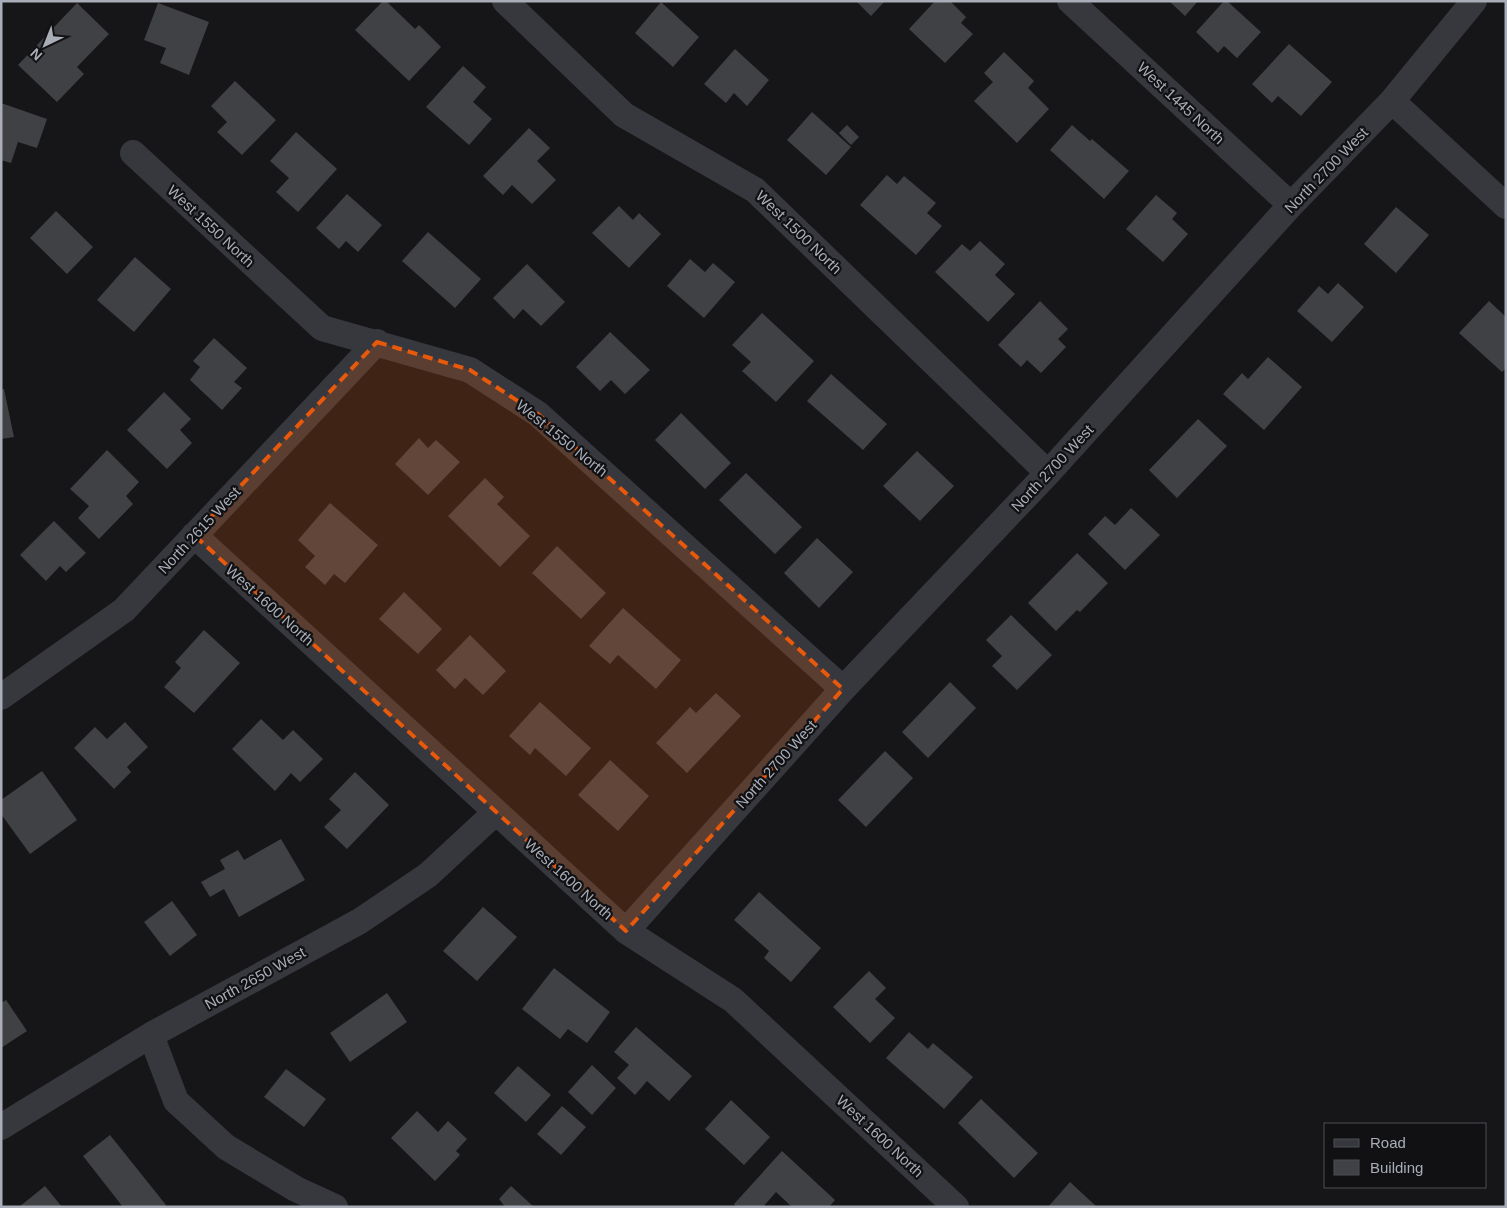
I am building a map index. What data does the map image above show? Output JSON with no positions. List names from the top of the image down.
{
  "streets": {
    "street": [
      "West 1445 North",
      "North 2700 West",
      "West 1550 North",
      "West 1500 North",
      "North 2615 West",
      "West 1600 North",
      "North 2650 West"
    ]
  },
  "crossings": [
    ["West 1445 North", "North 2700 West"],
    ["North 2700 West", "West 1550 North"],
    ["North 2700 West", "West 1500 North"],
    ["North 2700 West", "West 1600 North"],
    ["West 1550 North", "North 2615 West"],
    ["North 2615 West", "West 1600 North"],
    ["West 1600 North", "North 2650 West"]
  ],
  "legend": ["Road", "Building"],
  "north": "bottom left"
}
